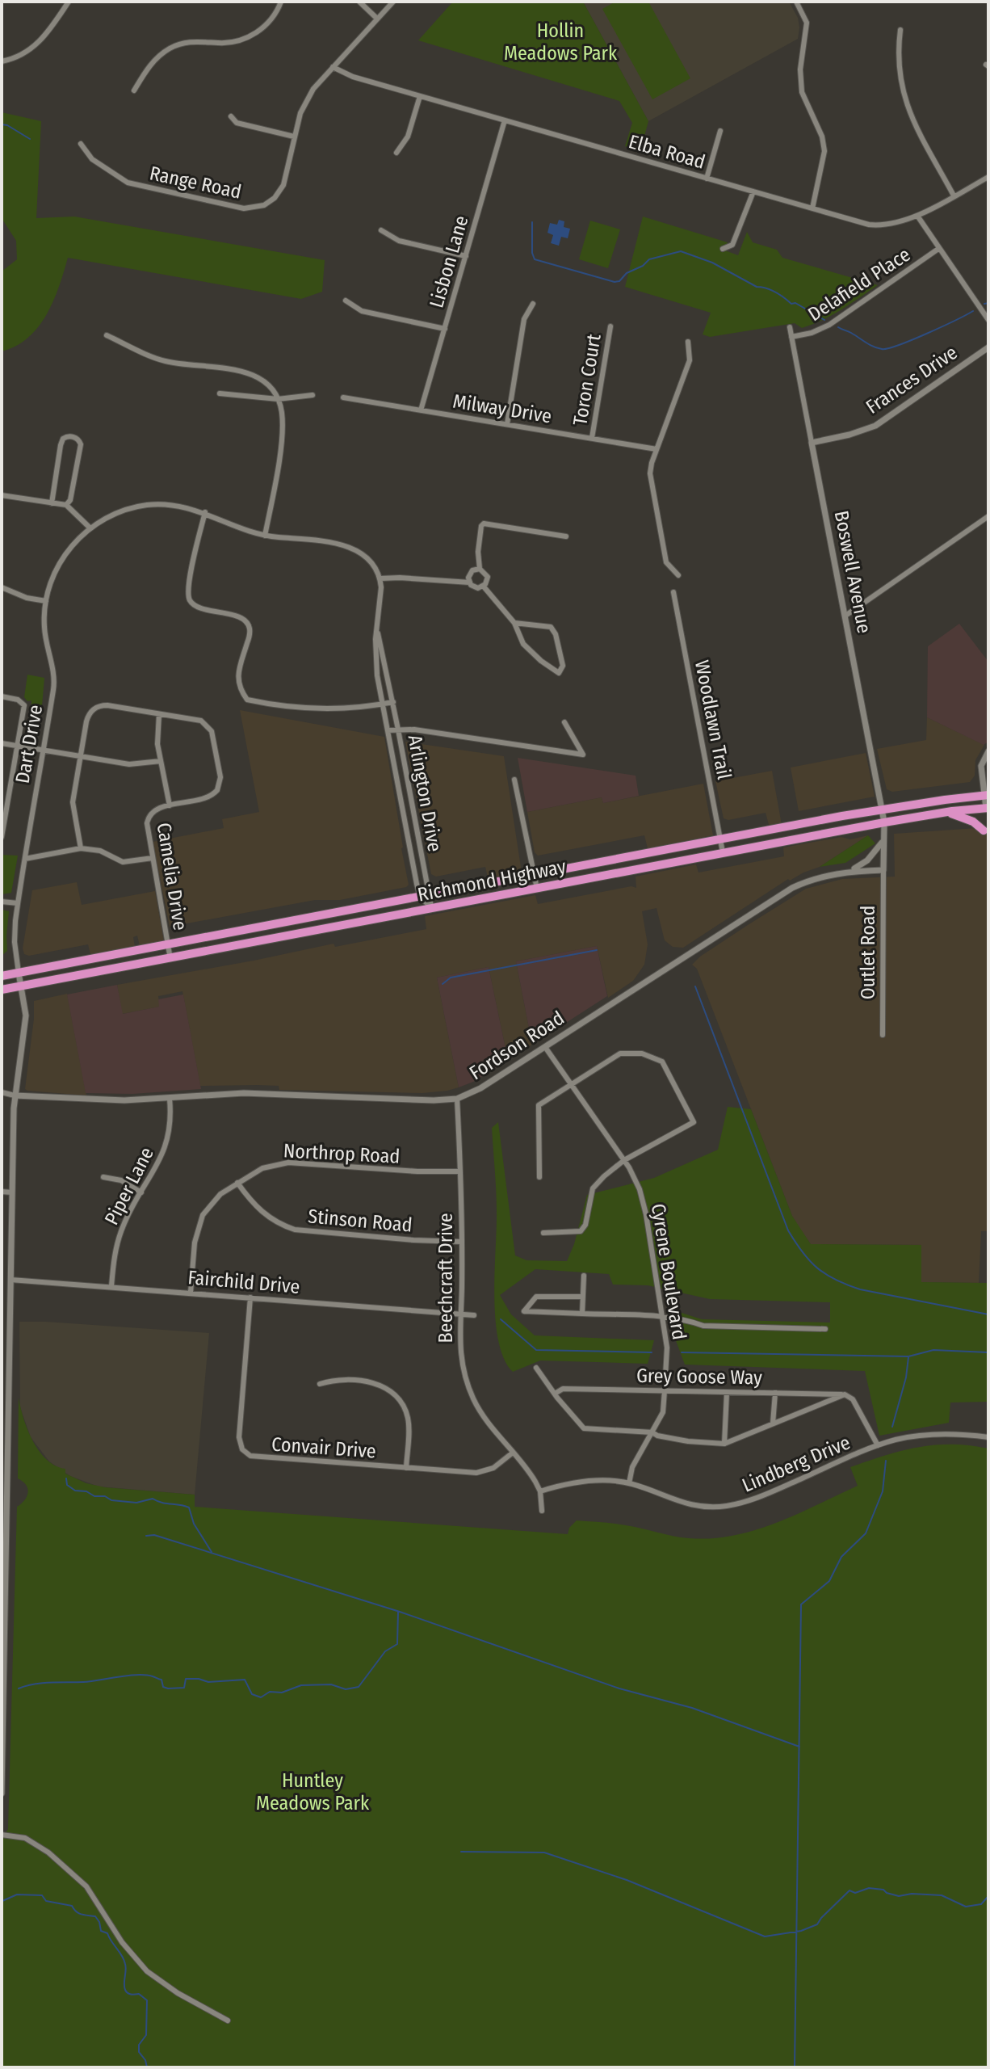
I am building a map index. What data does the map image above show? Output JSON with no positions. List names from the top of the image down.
{
  "streets": {
    "highway": ["Richmond Highway"],
    "street": [
      "Elba Road",
      "Range Road",
      "Lisbon Lane",
      "Delafield Place",
      "Toron Court",
      "Frances Drive",
      "Milway Drive",
      "Boswell Avenue",
      "Woodlawn Trail",
      "Dart Drive",
      "Arlington Drive",
      "Camelia Drive",
      "Outlet Road",
      "Fordson Road",
      "Northrop Road",
      "Piper Lane",
      "Stinson Road",
      "Cyrene Boulevard",
      "Beechcraft Drive",
      "Fairchild Drive",
      "Grey Goose Way",
      "Convair Drive",
      "Lindberg Drive"
    ]
  },
  "crossings": [
    ["Elba Road", "Range Road"],
    ["Elba Road", "Lisbon Lane"],
    ["Lisbon Lane", "Milway Drive"],
    ["Delafield Place", "Boswell Avenue"],
    ["Toron Court", "Milway Drive"],
    ["Frances Drive", "Boswell Avenue"],
    ["Boswell Avenue", "Richmond Highway"],
    ["Woodlawn Trail", "Richmond Highway"],
    ["Dart Drive", "Richmond Highway"],
    ["Arlington Drive", "Richmond Highway"],
    ["Camelia Drive", "Richmond Highway"],
    ["Outlet Road", "Fordson Road"],
    ["Fordson Road", "Piper Lane"],
    ["Fordson Road", "Cyrene Boulevard"],
    ["Fordson Road", "Beechcraft Drive"],
    ["Northrop Road", "Stinson Road"],
    ["Northrop Road", "Beechcraft Drive"],
    ["Northrop Road", "Fairchild Drive"],
    ["Piper Lane", "Fairchild Drive"],
    ["Stinson Road", "Beechcraft Drive"],
    ["Cyrene Boulevard", "Grey Goose Way"],
    ["Cyrene Boulevard", "Lindberg Drive"],
    ["Beechcraft Drive", "Fairchild Drive"],
    ["Beechcraft Drive", "Convair Drive"],
    ["Beechcraft Drive", "Lindberg Drive"],
    ["Fairchild Drive", "Convair Drive"]
  ],
  "parks": ["Hollin Meadows Park", "Huntley Meadows Park"]
}
